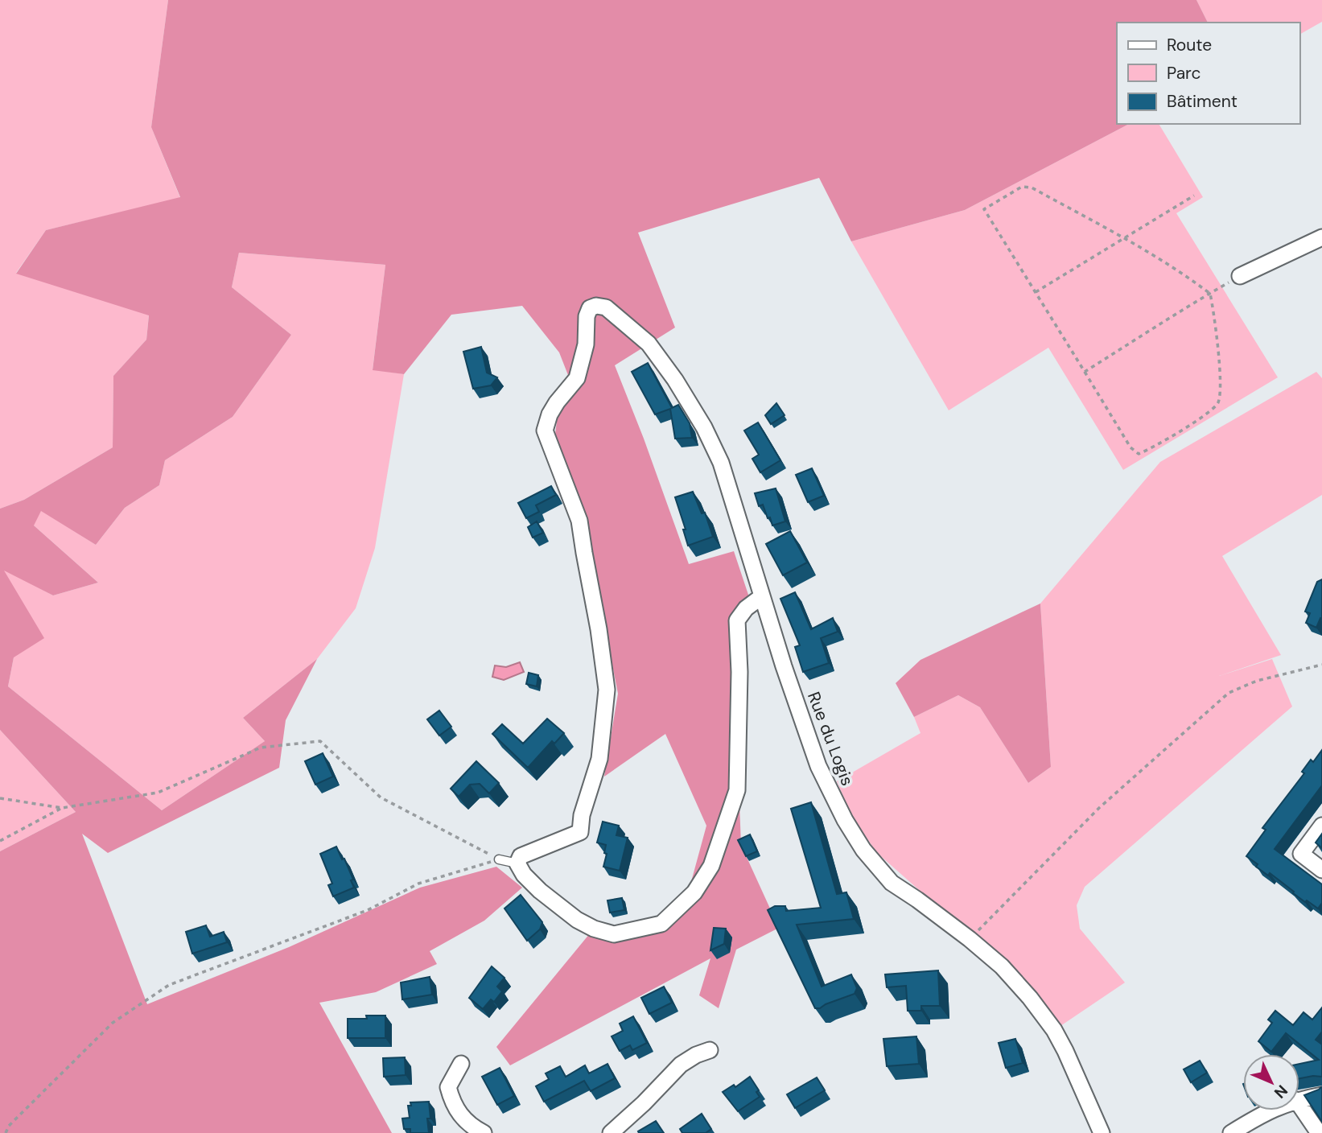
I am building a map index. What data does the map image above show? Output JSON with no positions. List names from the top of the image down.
{
  "streets": {
    "street": ["Rue du Logis"]
  },
  "legend": ["Route", "Parc", "Bâtiment"],
  "north": "bottom right"
}
